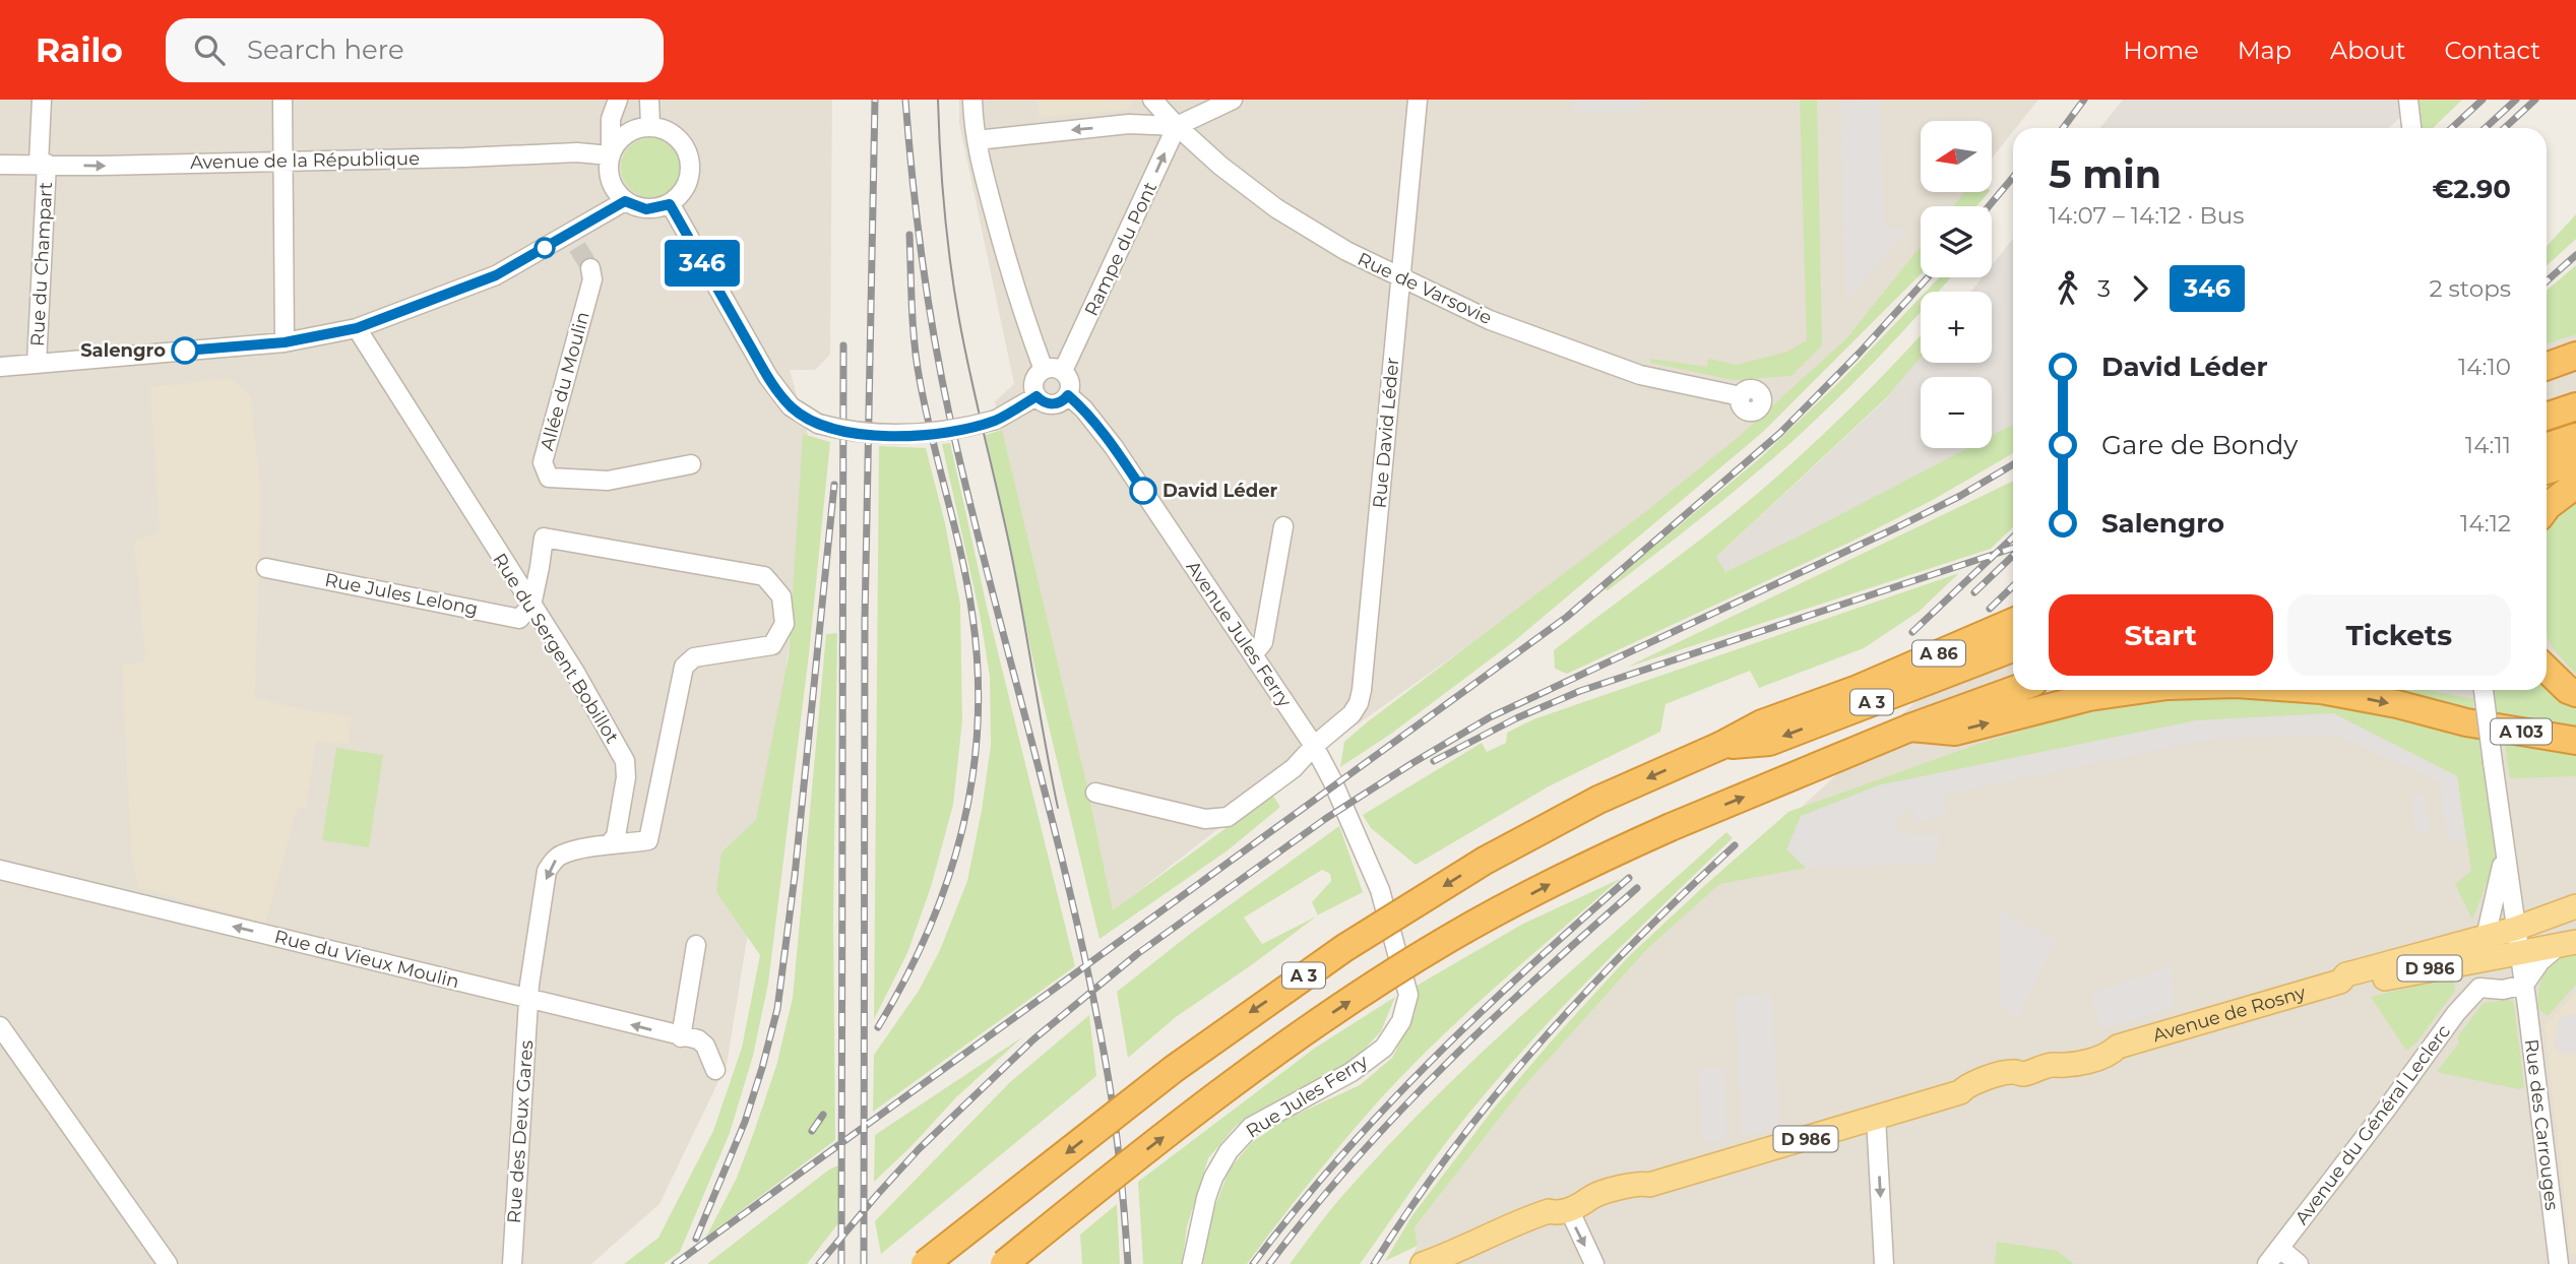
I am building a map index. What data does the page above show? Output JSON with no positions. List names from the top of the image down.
{
  "streets": {
    "highway": ["A 86", "A 3", "A 103"],
    "main road": ["D 986", "Avenue de Rosny"],
    "street": [
      "Avenue de la République",
      "Rampe du Pont",
      "Rue du Champart",
      "Rue de Varsovie",
      "Allée du Moulin",
      "Rue David Léder",
      "Rue Jules Lelong",
      "Avenue Jules Ferry",
      "Rue du Sergent Bobillot",
      "Rue du Vieux Moulin",
      "Rue Jules Ferry",
      "Avenue du Général Leclerc",
      "Rue des Carrouges",
      "Rue des Deux Gares"
    ]
  },
  "crossings": [
    ["Avenue de la République", "Rue du Champart"],
    ["Rampe du Pont", "Rue de Varsovie"],
    ["Rampe du Pont", "Avenue Jules Ferry"],
    ["Rue de Varsovie", "Rue David Léder"],
    ["Rue David Léder", "Avenue Jules Ferry"],
    ["Rue Jules Lelong", "Rue du Sergent Bobillot"],
    ["Avenue Jules Ferry", "Rue Jules Ferry"],
    ["A 86", "A 3"],
    ["A 3", "A 103"],
    ["Rue du Vieux Moulin", "Rue des Deux Gares"],
    ["Avenue de Rosny", "Rue des Carrouges"]
  ],
  "one_way": ["Avenue de la République", "Rampe du Pont", "Rue du Vieux Moulin"],
  "places": ["Salengro", "David Léder"],
  "lines": ["bus line 346"],
  "north": "left",
  "page": {
    "header": "Railo",
    "search": "Search here",
    "nav": [
      "Home",
      "Map",
      "About",
      "Contact"
    ],
    "on_map": "346",
    "map_buttons": ["+", "−"],
    "heading": ["5 min", "14:07 – 14:12 · Bus", "€2.90"],
    "legs": ["3", "346", "2 stops"],
    "list": [
      {
        "name": "David Léder",
        "value": "14:10"
      },
      {
        "name": "Gare de Bondy",
        "value": "14:11"
      },
      {
        "name": "Salengro",
        "value": "14:12"
      }
    ],
    "buttons": ["Start", "Tickets"]
  }
}
